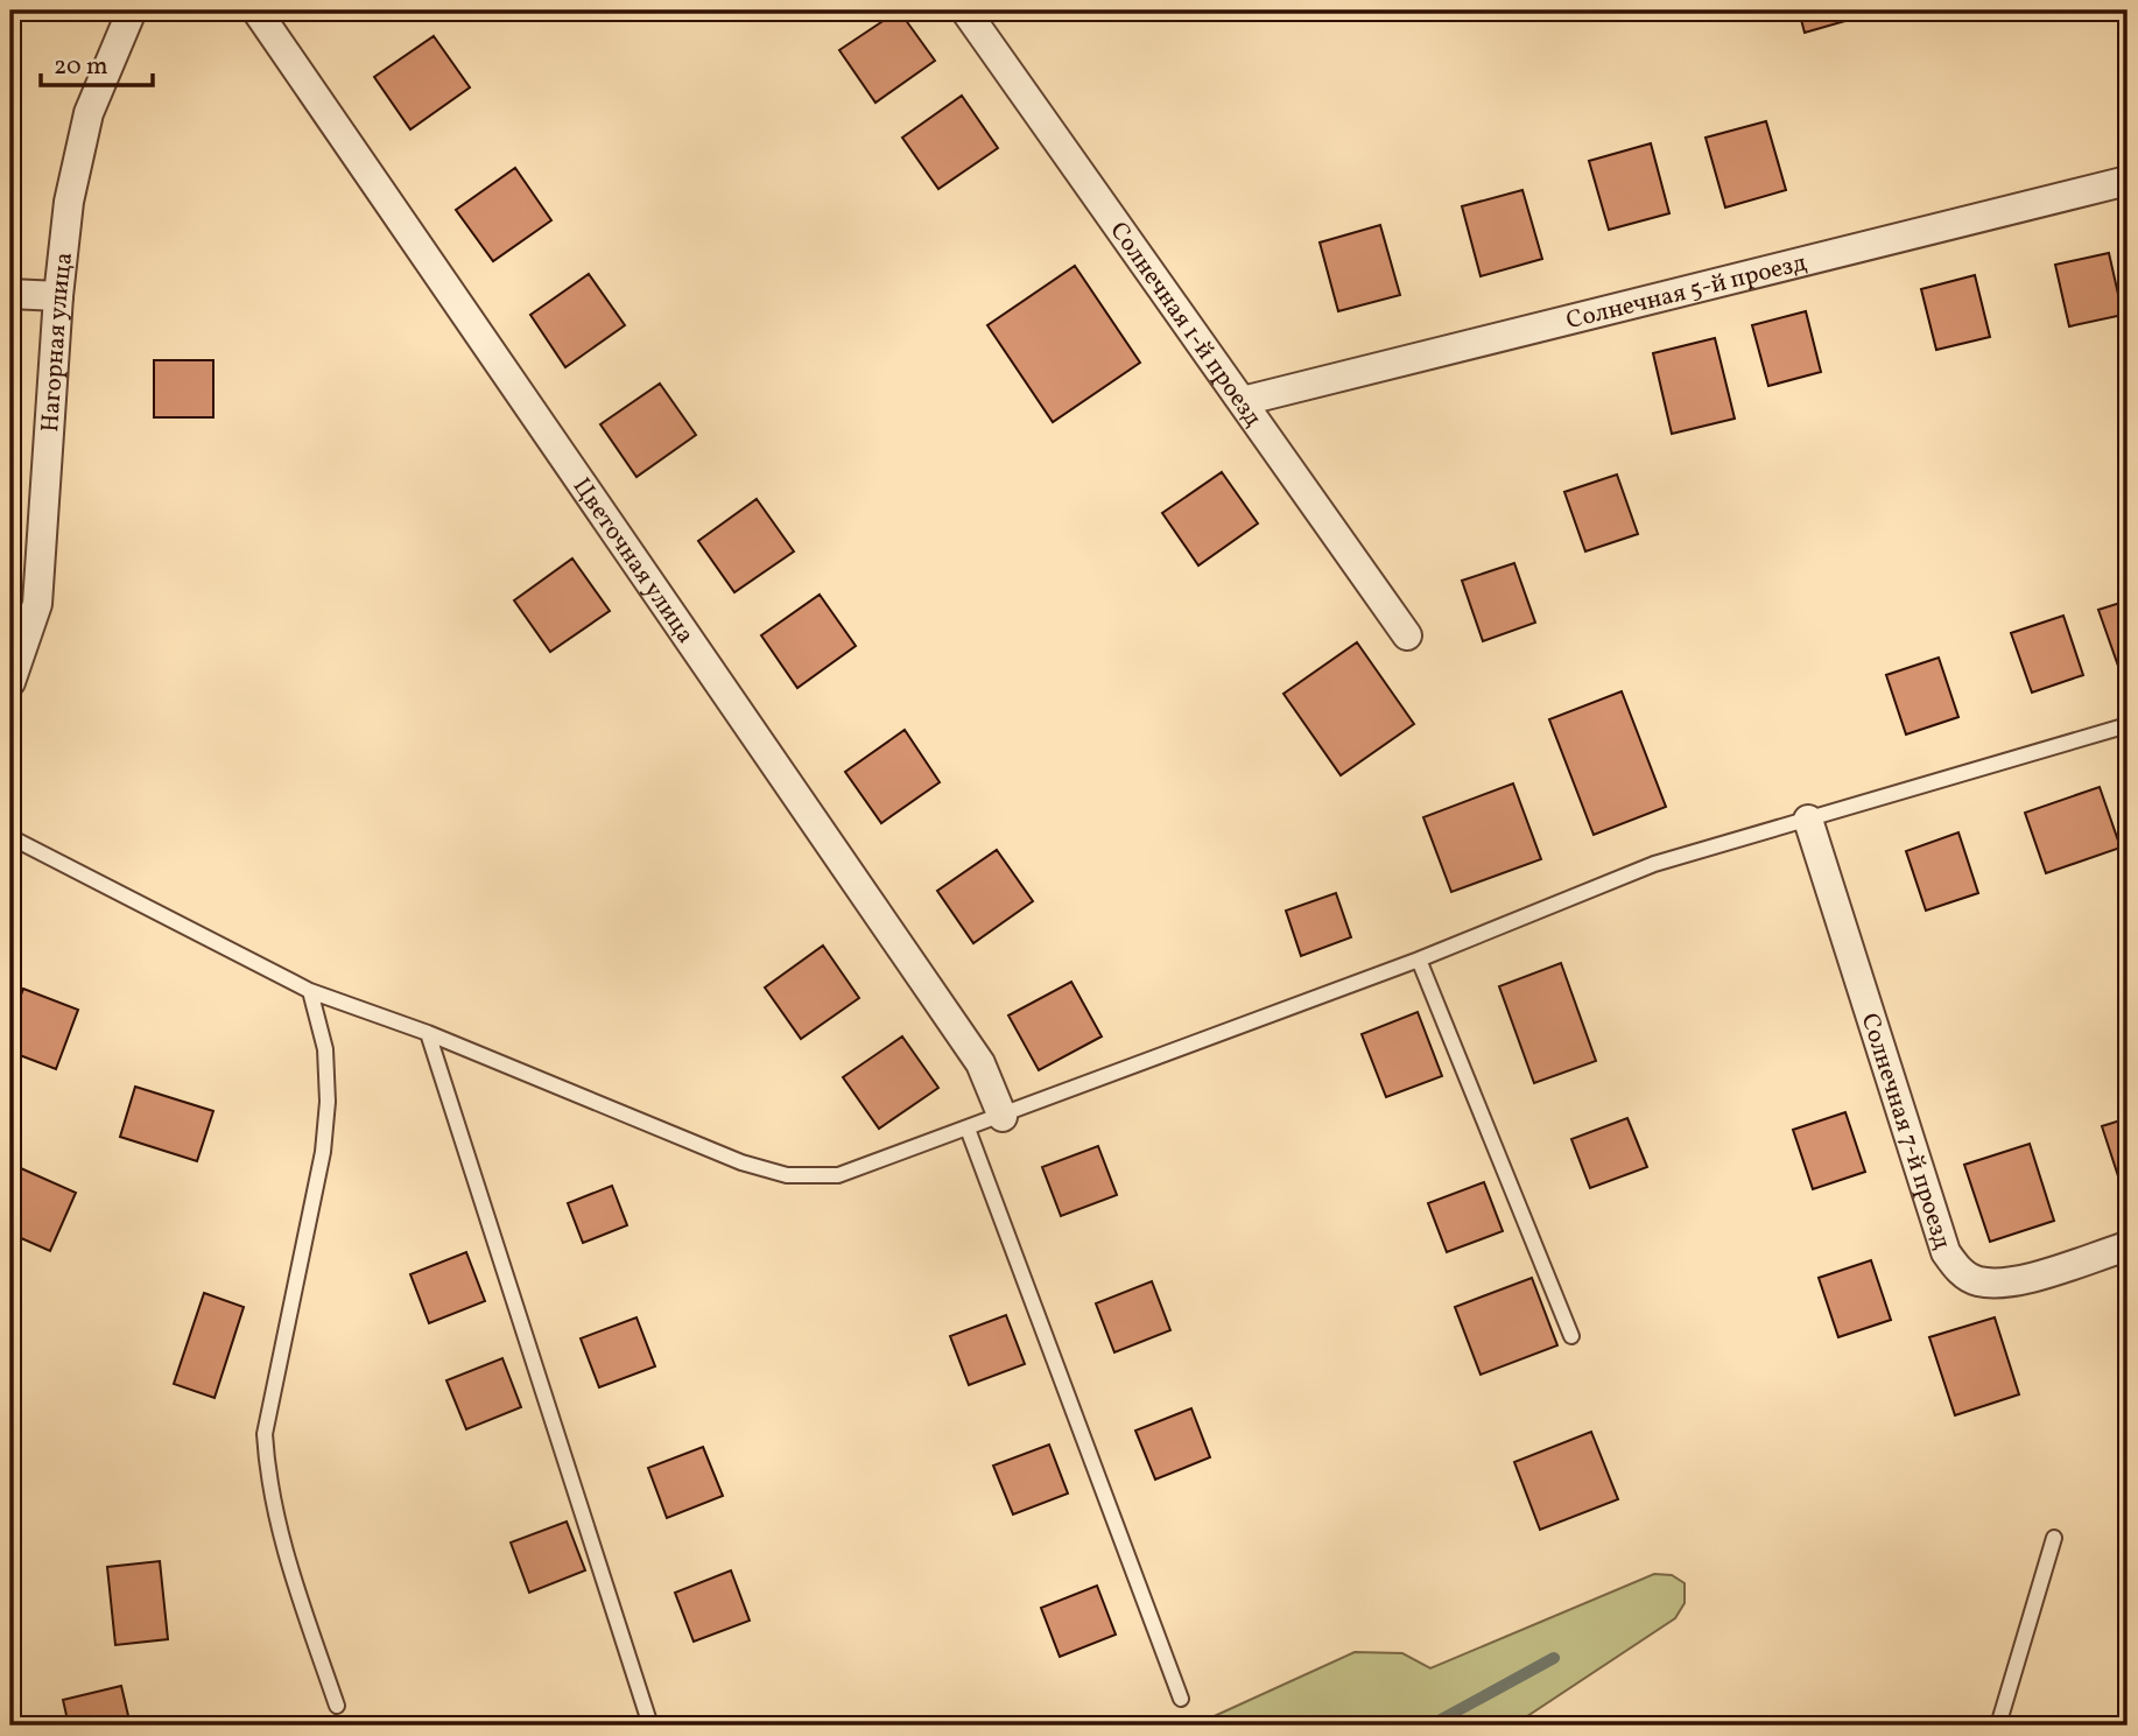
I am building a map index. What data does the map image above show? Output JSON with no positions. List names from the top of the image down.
{
  "streets": {
    "street": [
      "Солнечная 5-й проезд",
      "Солнечная 1-й проезд",
      "Нагорная улица",
      "Цветочная улица",
      "Солнечная 7-й проезд"
    ]
  },
  "crossings": [
    ["Солнечная 5-й проезд", "Солнечная 1-й проезд"]
  ],
  "scale_bar": "20 m"
}
